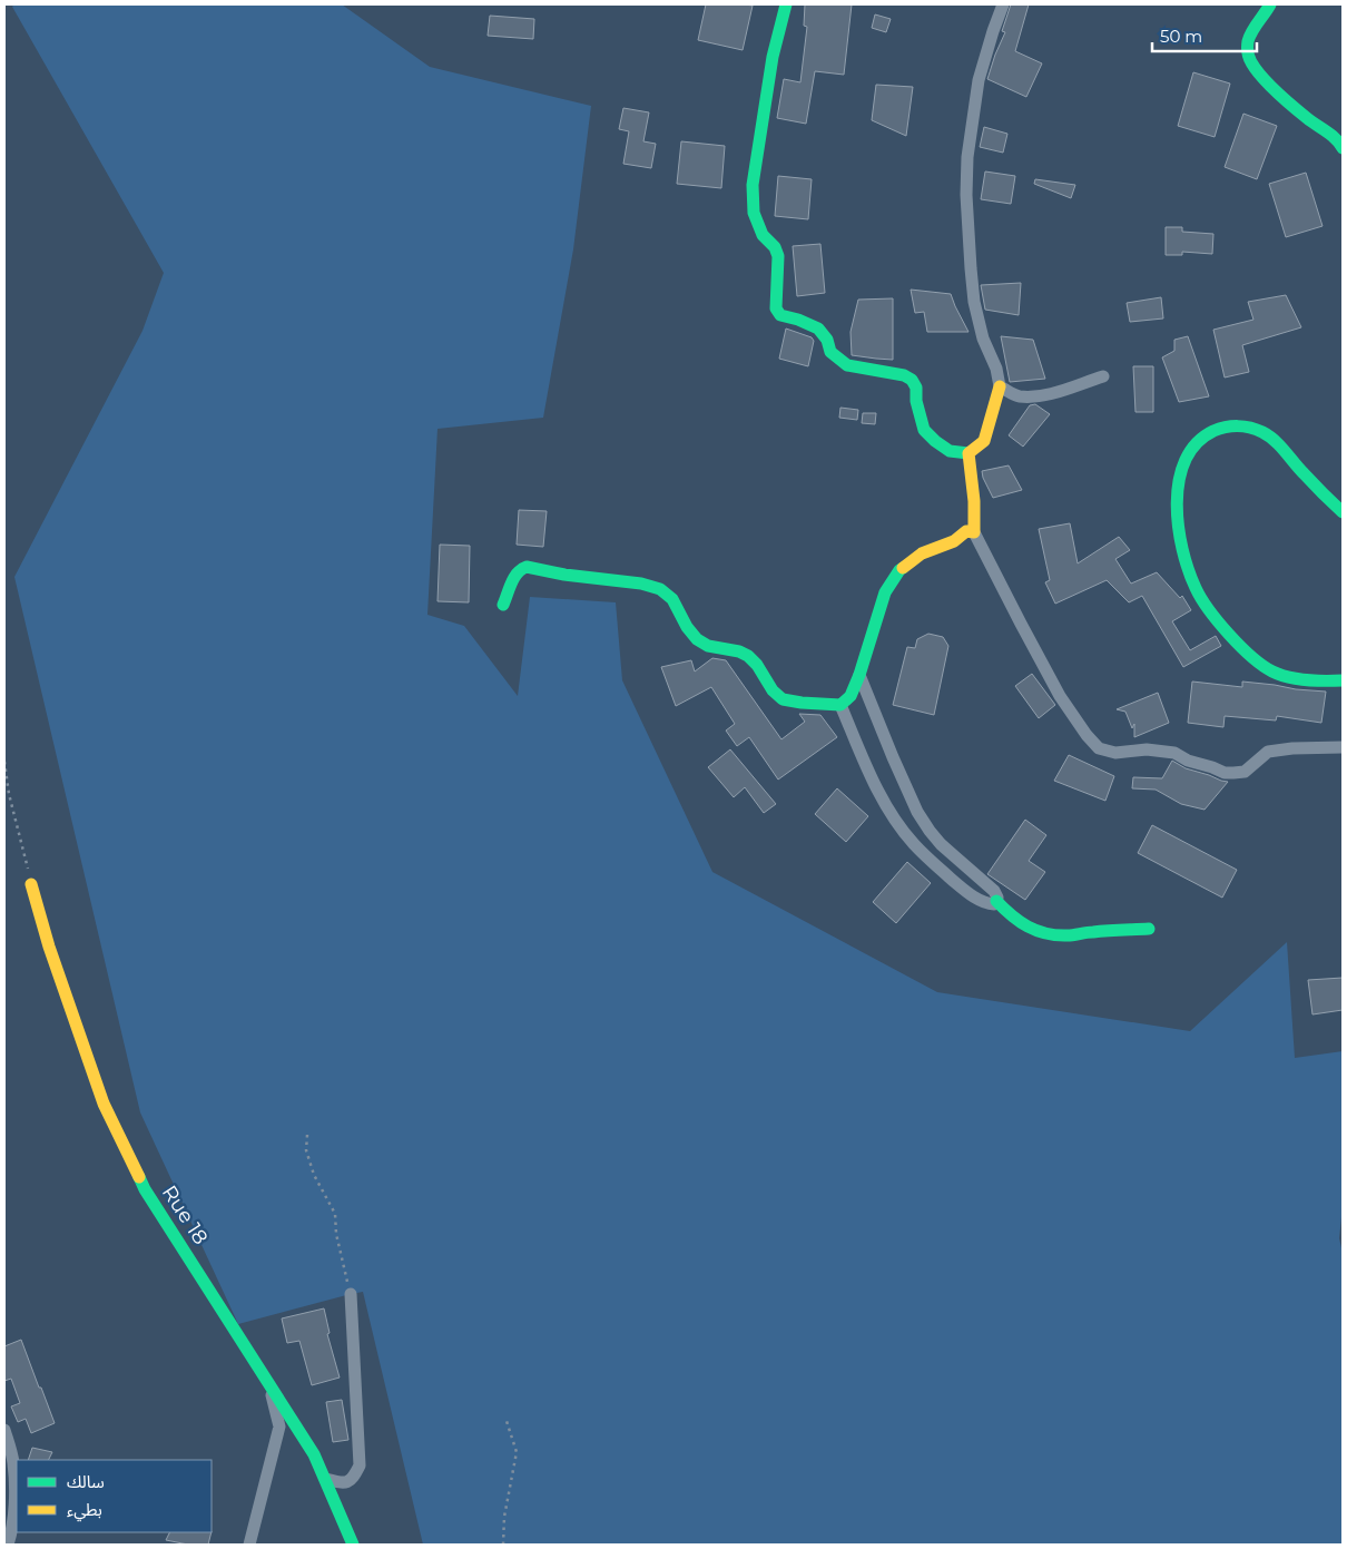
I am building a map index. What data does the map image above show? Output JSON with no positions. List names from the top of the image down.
{
  "streets": {
    "street": ["Rue 18"]
  },
  "legend": ["سالك", "بطيء"],
  "scale_bar": "50 m"
}
